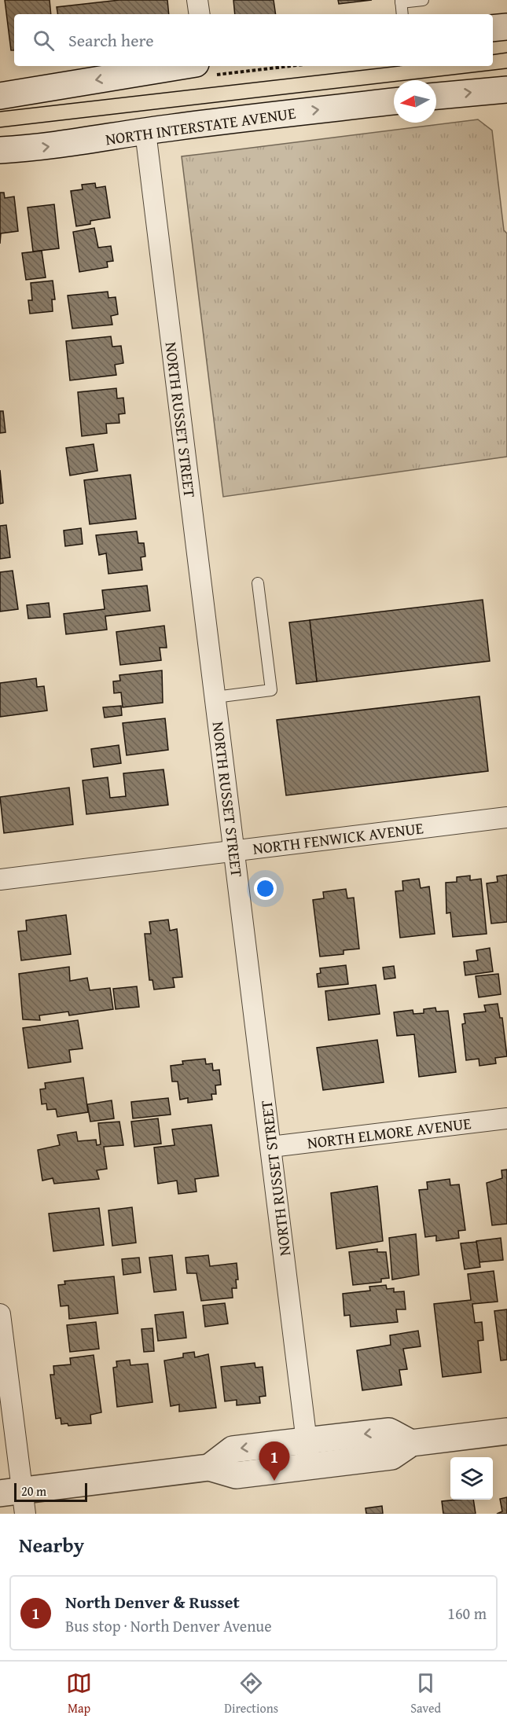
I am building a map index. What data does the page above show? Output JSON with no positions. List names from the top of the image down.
{
  "streets": {
    "street": [
      "NORTH INTERSTATE AVENUE",
      "NORTH RUSSET STREET",
      "NORTH FENWICK AVENUE",
      "NORTH ELMORE AVENUE"
    ]
  },
  "crossings": [
    ["NORTH INTERSTATE AVENUE", "NORTH RUSSET STREET"],
    ["NORTH RUSSET STREET", "NORTH FENWICK AVENUE"],
    ["NORTH RUSSET STREET", "NORTH ELMORE AVENUE"]
  ],
  "scale_bar": "20 m",
  "north": "left",
  "page": {
    "search": "Search here",
    "pins": "1",
    "scale": "20 m",
    "heading": "Nearby",
    "list": [
      {
        "mark": "1",
        "name": "North Denver & Russet",
        "note": "Bus stop · North Denver Avenue",
        "value": "160 m"
      }
    ],
    "nav": ["Map", "Directions", "Saved"]
  }
}
